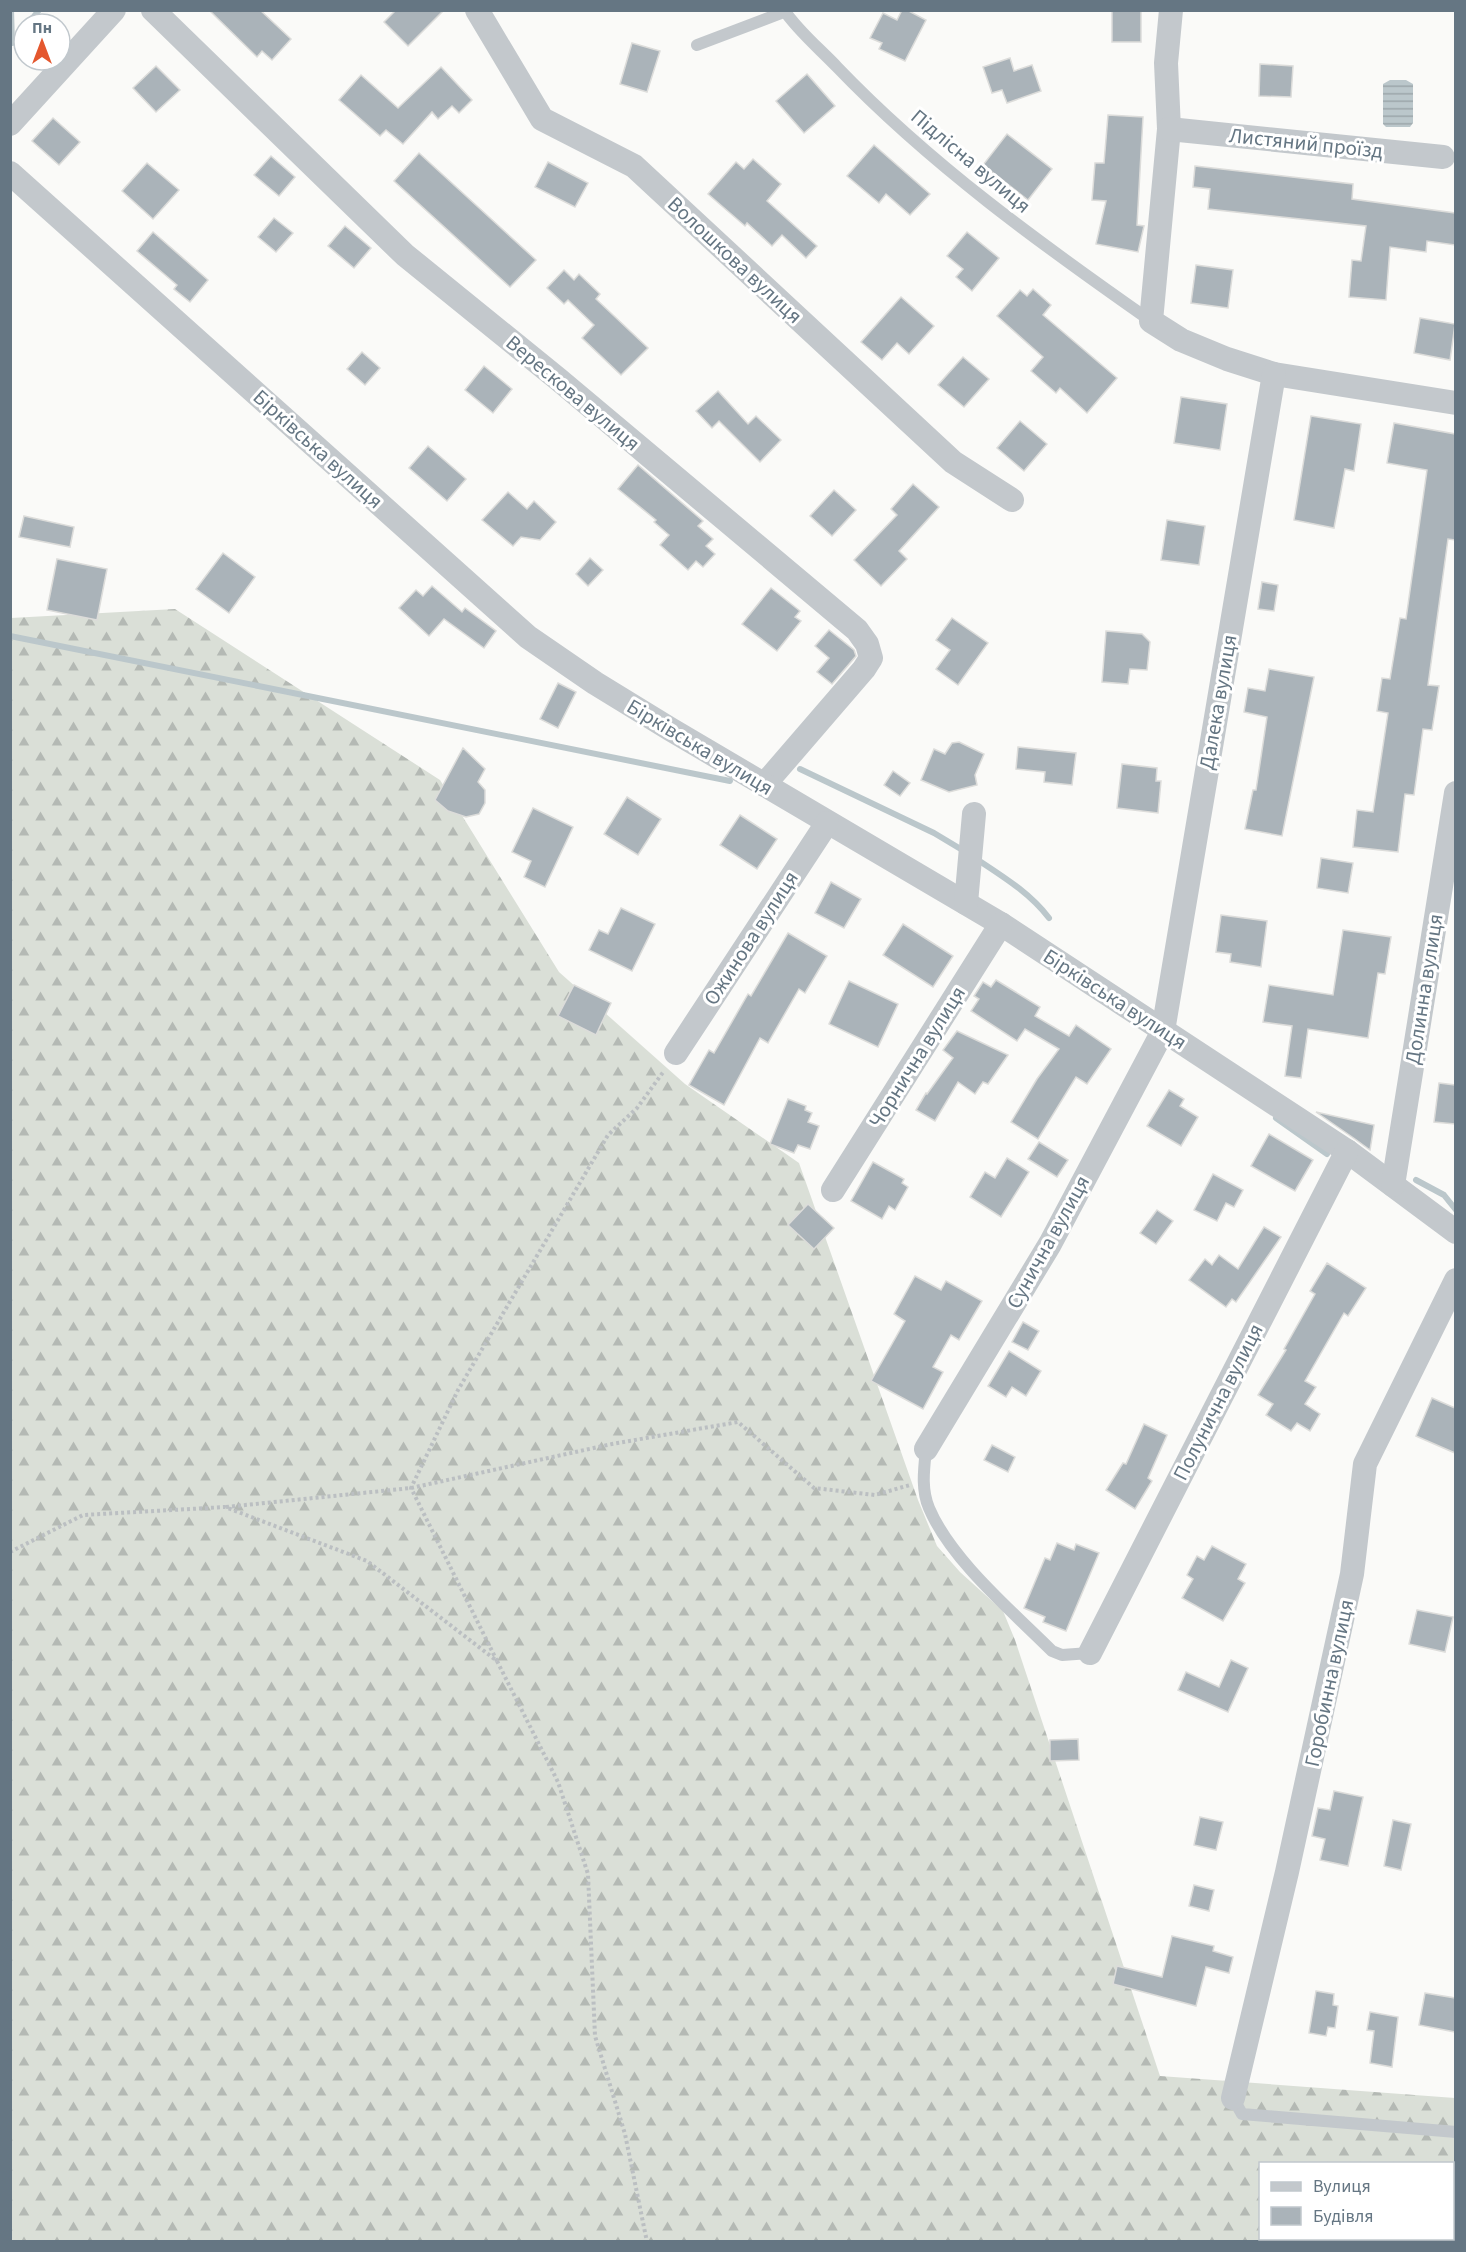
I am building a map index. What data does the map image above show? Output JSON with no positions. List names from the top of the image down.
{
  "streets": {
    "street": [
      "Листяний проїзд",
      "Волошкова вулиця",
      "Верескова вулиця",
      "Бірківська вулиця",
      "Далека вулиця",
      "Ожинова вулиця",
      "Долинна вулиця",
      "Чорнична вулиця",
      "Сунична вулиця",
      "Полунична вулиця",
      "Горобинна вулиця"
    ],
    "lane": ["Підлісна вулиця"]
  },
  "crossings": [
    ["Верескова вулиця", "Бірківська вулиця"],
    ["Бірківська вулиця", "Далека вулиця"],
    ["Бірківська вулиця", "Ожинова вулиця"],
    ["Бірківська вулиця", "Долинна вулиця"],
    ["Бірківська вулиця", "Чорнична вулиця"],
    ["Бірківська вулиця", "Сунична вулиця"],
    ["Бірківська вулиця", "Полунична вулиця"],
    ["Далека вулиця", "Сунична вулиця"]
  ],
  "legend": ["Вулиця", "Будівля"],
  "north": "top"
}
